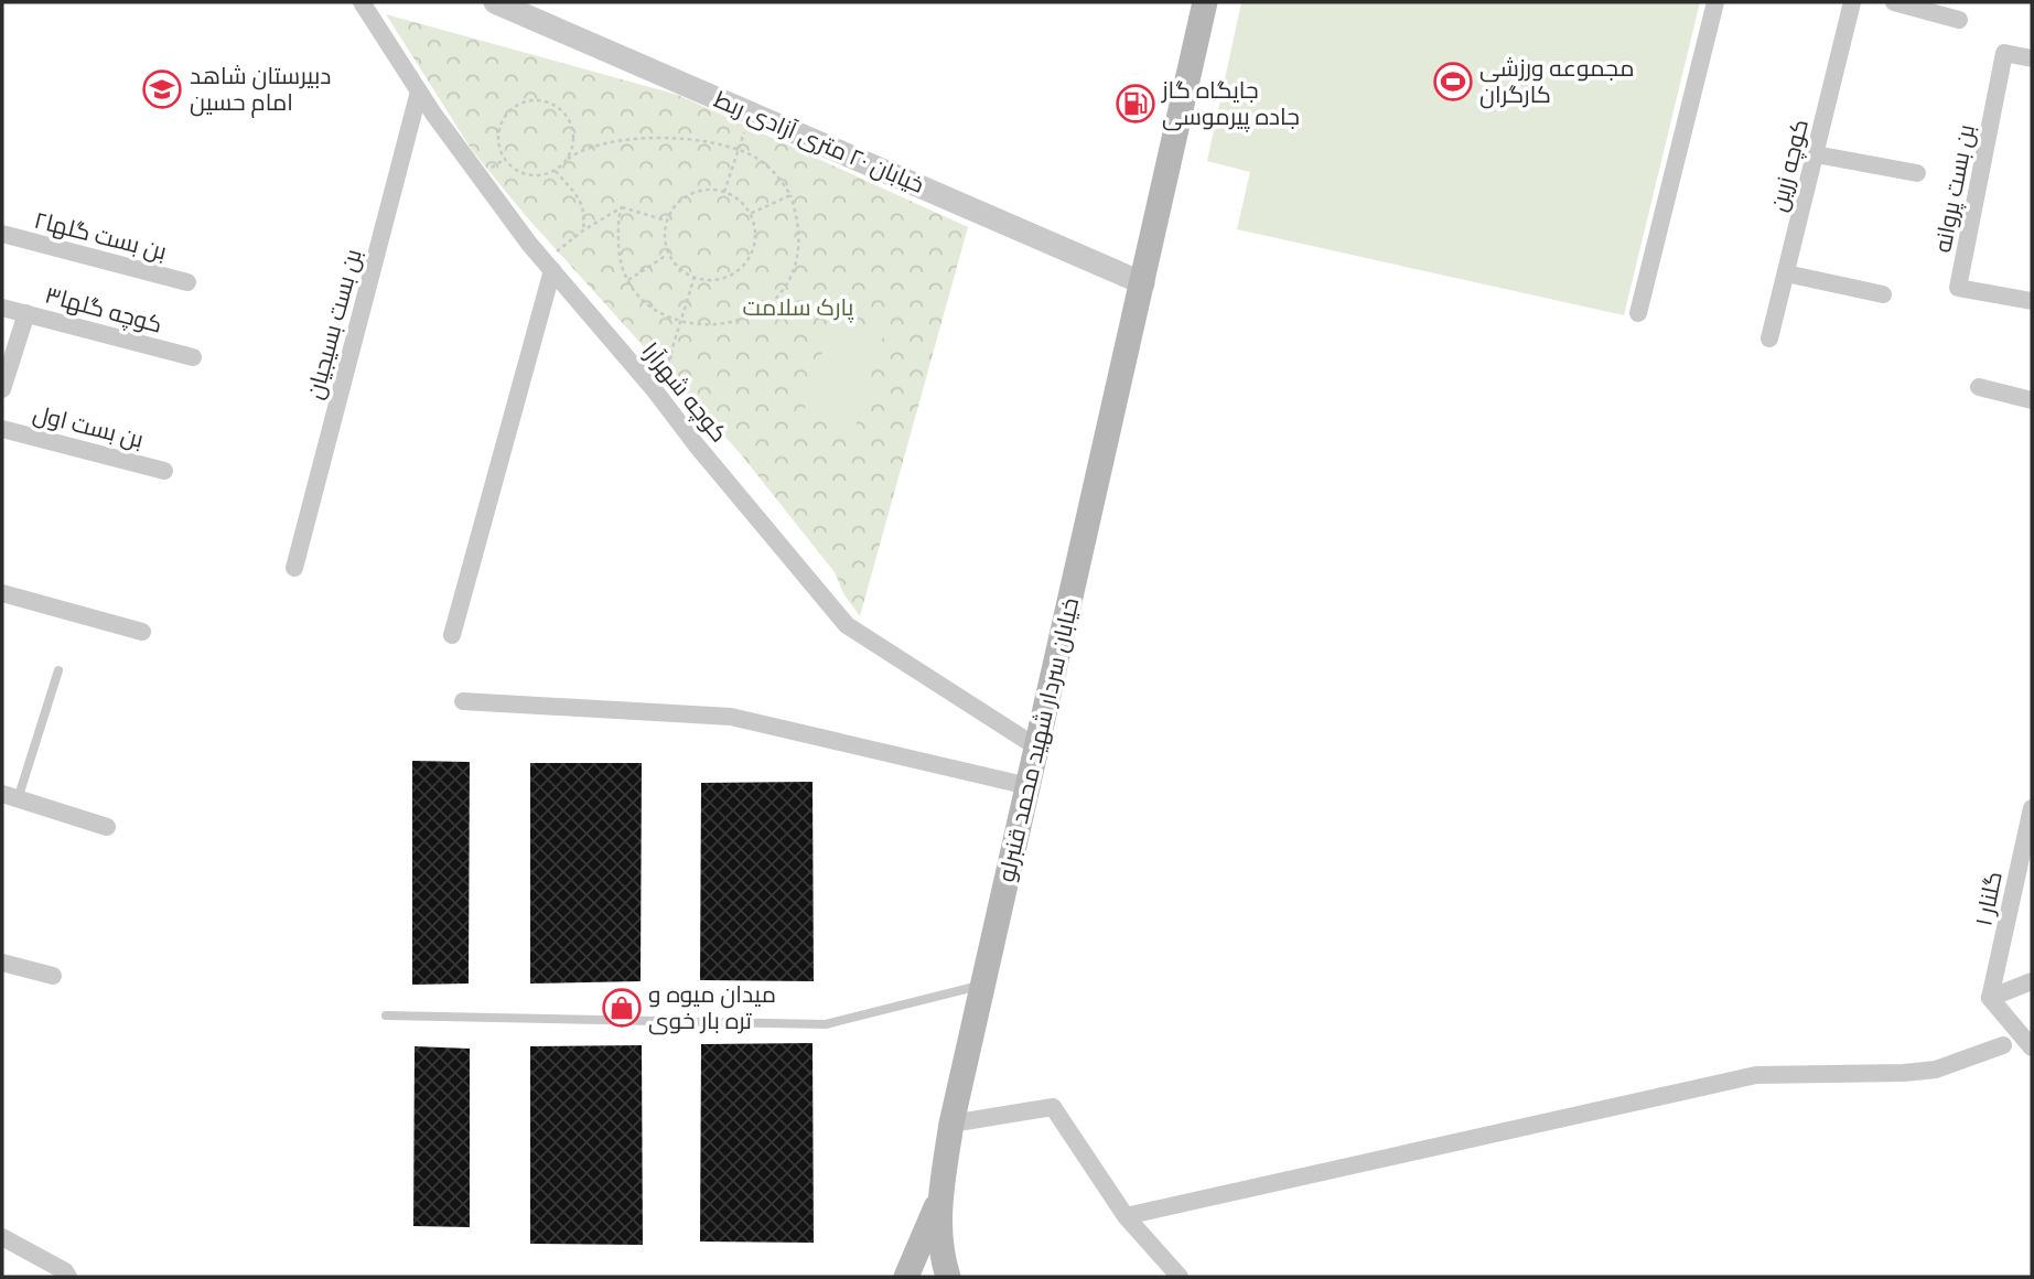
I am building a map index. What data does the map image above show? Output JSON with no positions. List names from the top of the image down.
{
  "streets": {
    "main road": ["خیابان سردار شهید محمد قنبرلو"],
    "street": [
      "خیابان ۲۰ متری آزادی ربط",
      "کوچه زرین",
      "بن بست پروانه",
      "بن بست گلها۲",
      "کوچه گلها۳",
      "بن بست بسیجیان",
      "کوچه شهرآرا",
      "بن بست اول",
      "۱ گلنار"
    ]
  },
  "crossings": [
    ["خیابان ۲۰ متری آزادی ربط", "خیابان سردار شهید محمد قنبرلو"],
    ["بن بست بسیجیان", "کوچه شهرآرا"],
    ["کوچه شهرآرا", "خیابان سردار شهید محمد قنبرلو"]
  ],
  "parks": ["پارک سلامت"],
  "places": {
    "sports": ["مجموعه ورزشی کارگران"],
    "school or university": ["دبیرستان شاهد امام حسین"],
    "fuel station": ["جایگاه گاز جاده پیرموسی"],
    "shop": ["میدان میوه و تره بار خوی"]
  }
}
